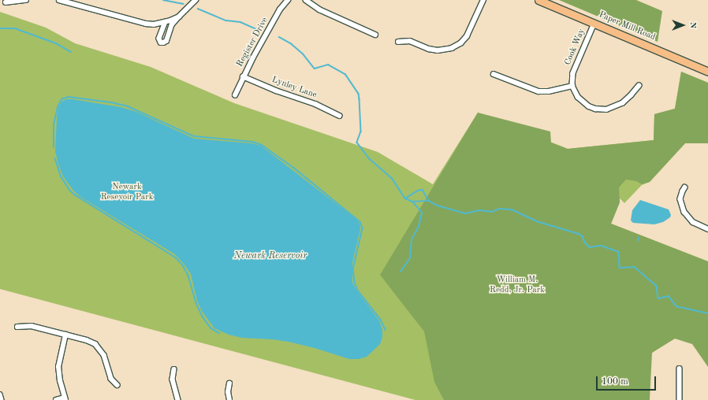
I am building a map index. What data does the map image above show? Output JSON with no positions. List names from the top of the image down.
{
  "streets": {
    "main road": ["Paper Mill Road"],
    "street": ["Register Drive", "Cook Way", "Lynley Lane"]
  },
  "crossings": [
    ["Paper Mill Road", "Cook Way"],
    ["Register Drive", "Lynley Lane"]
  ],
  "water": ["Newark Reservoir"],
  "parks": ["Newark Resevoir Park", "William M. Redd, Jr. Park"],
  "scale_bar": "100 m",
  "north": "right"
}
